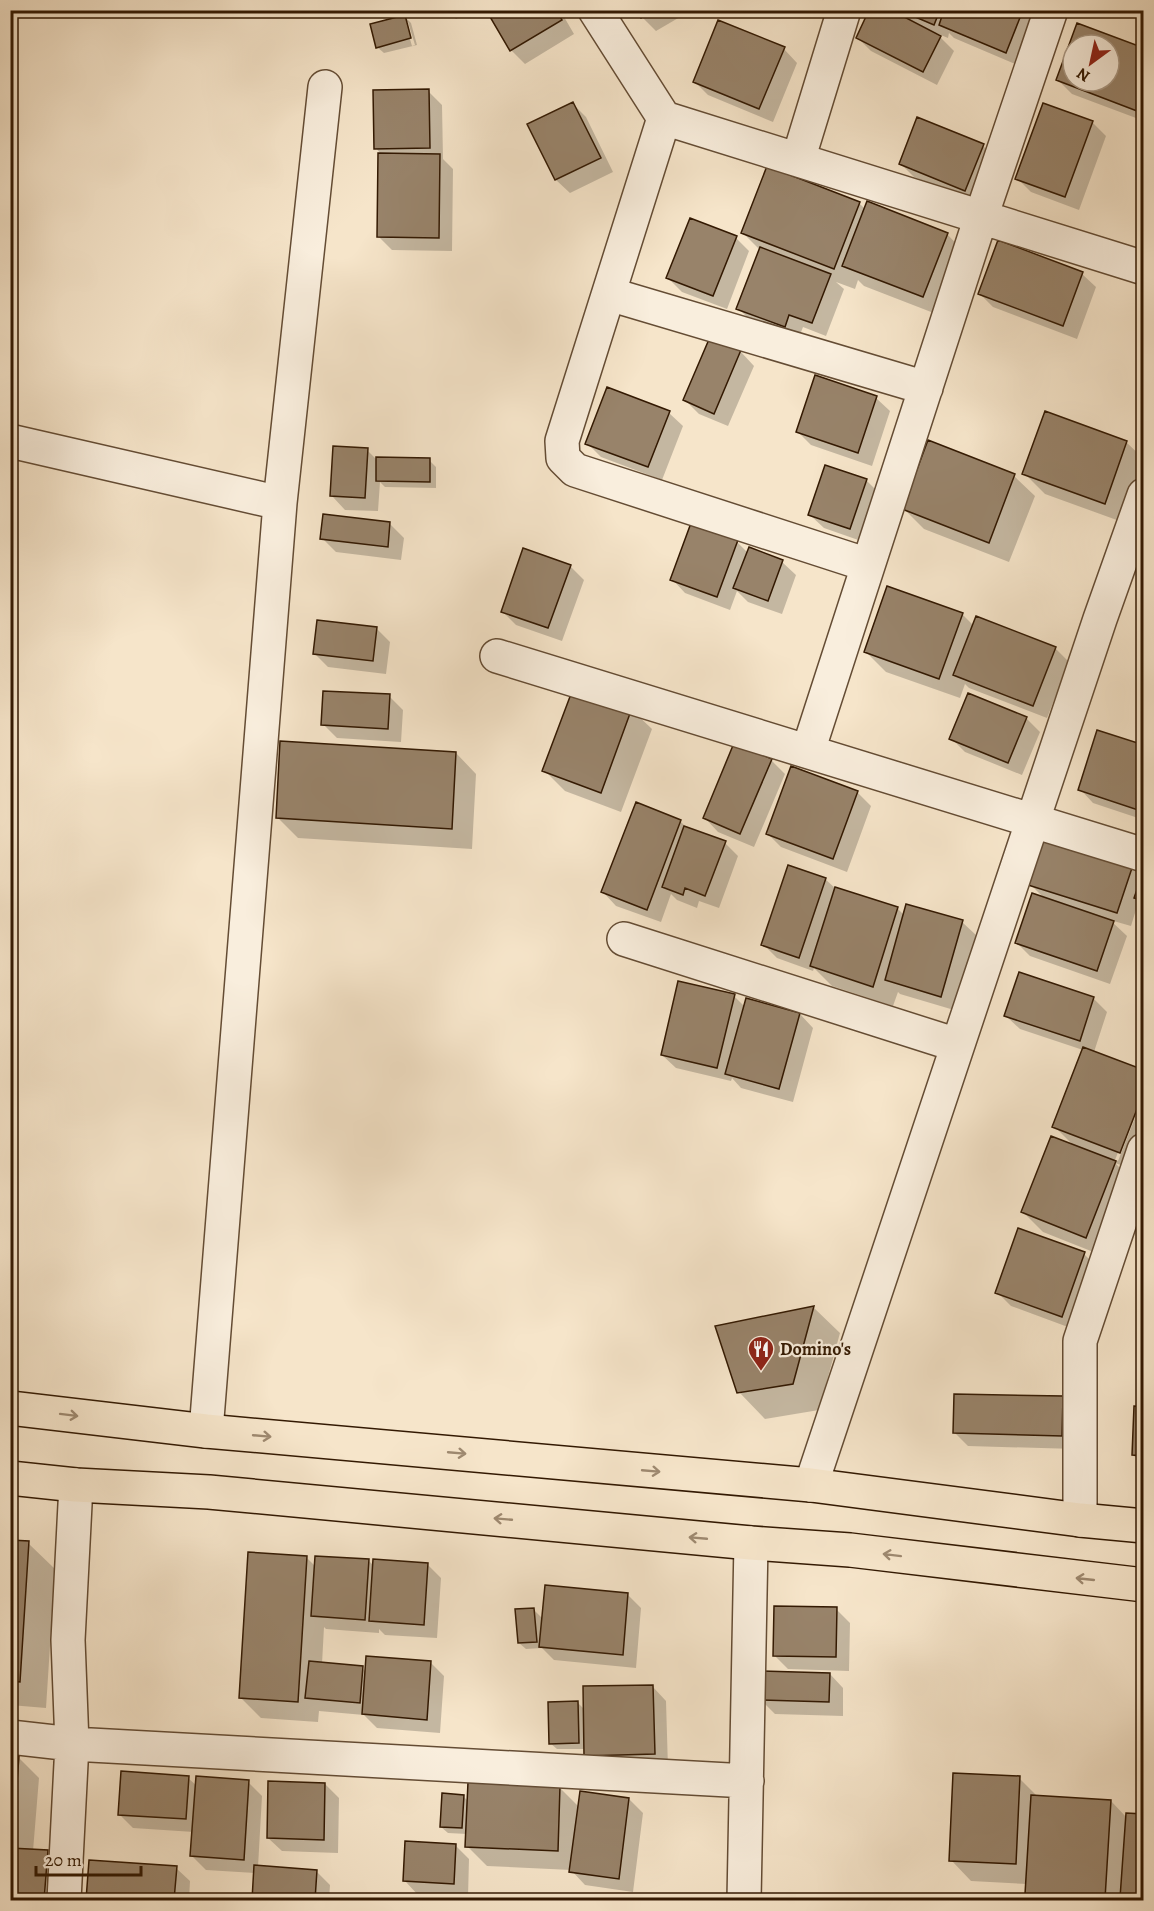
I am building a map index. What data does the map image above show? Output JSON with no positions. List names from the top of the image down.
{
  "places": {
    "restaurant": ["Domino's"]
  },
  "scale_bar": "20 m",
  "north": "bottom left"
}
